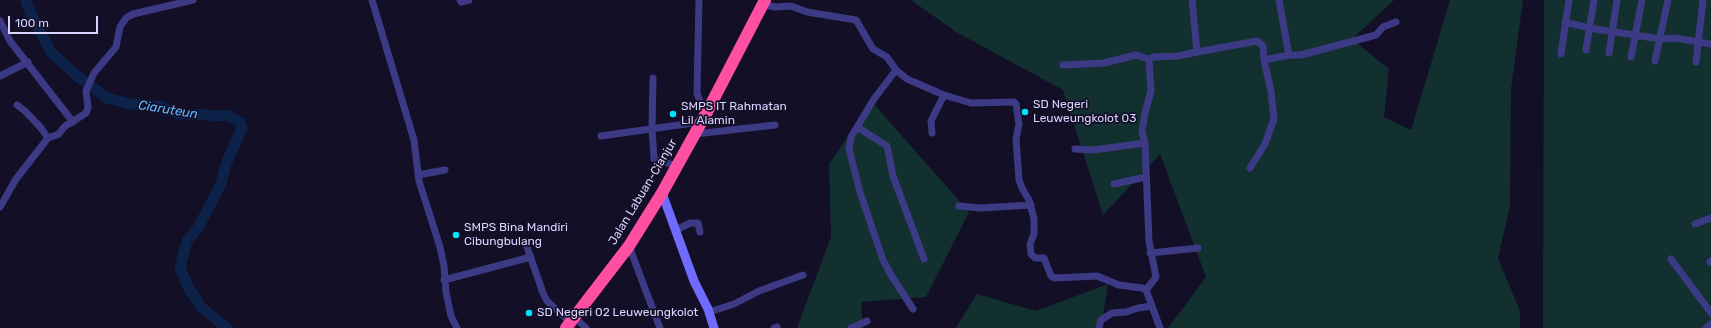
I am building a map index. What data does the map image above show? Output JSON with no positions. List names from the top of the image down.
{
  "streets": {
    "highway": ["Jalan Labuan-Cianjur"]
  },
  "water": ["Ciaruteun"],
  "places": [
    "SD Negeri Leuweungkolot 03",
    "SMPS IT Rahmatan Lil Alamin",
    "SMPS Bina Mandiri Cibungbulang",
    "SD Negeri 02 Leuweungkolot"
  ],
  "scale_bar": "100 m"
}
